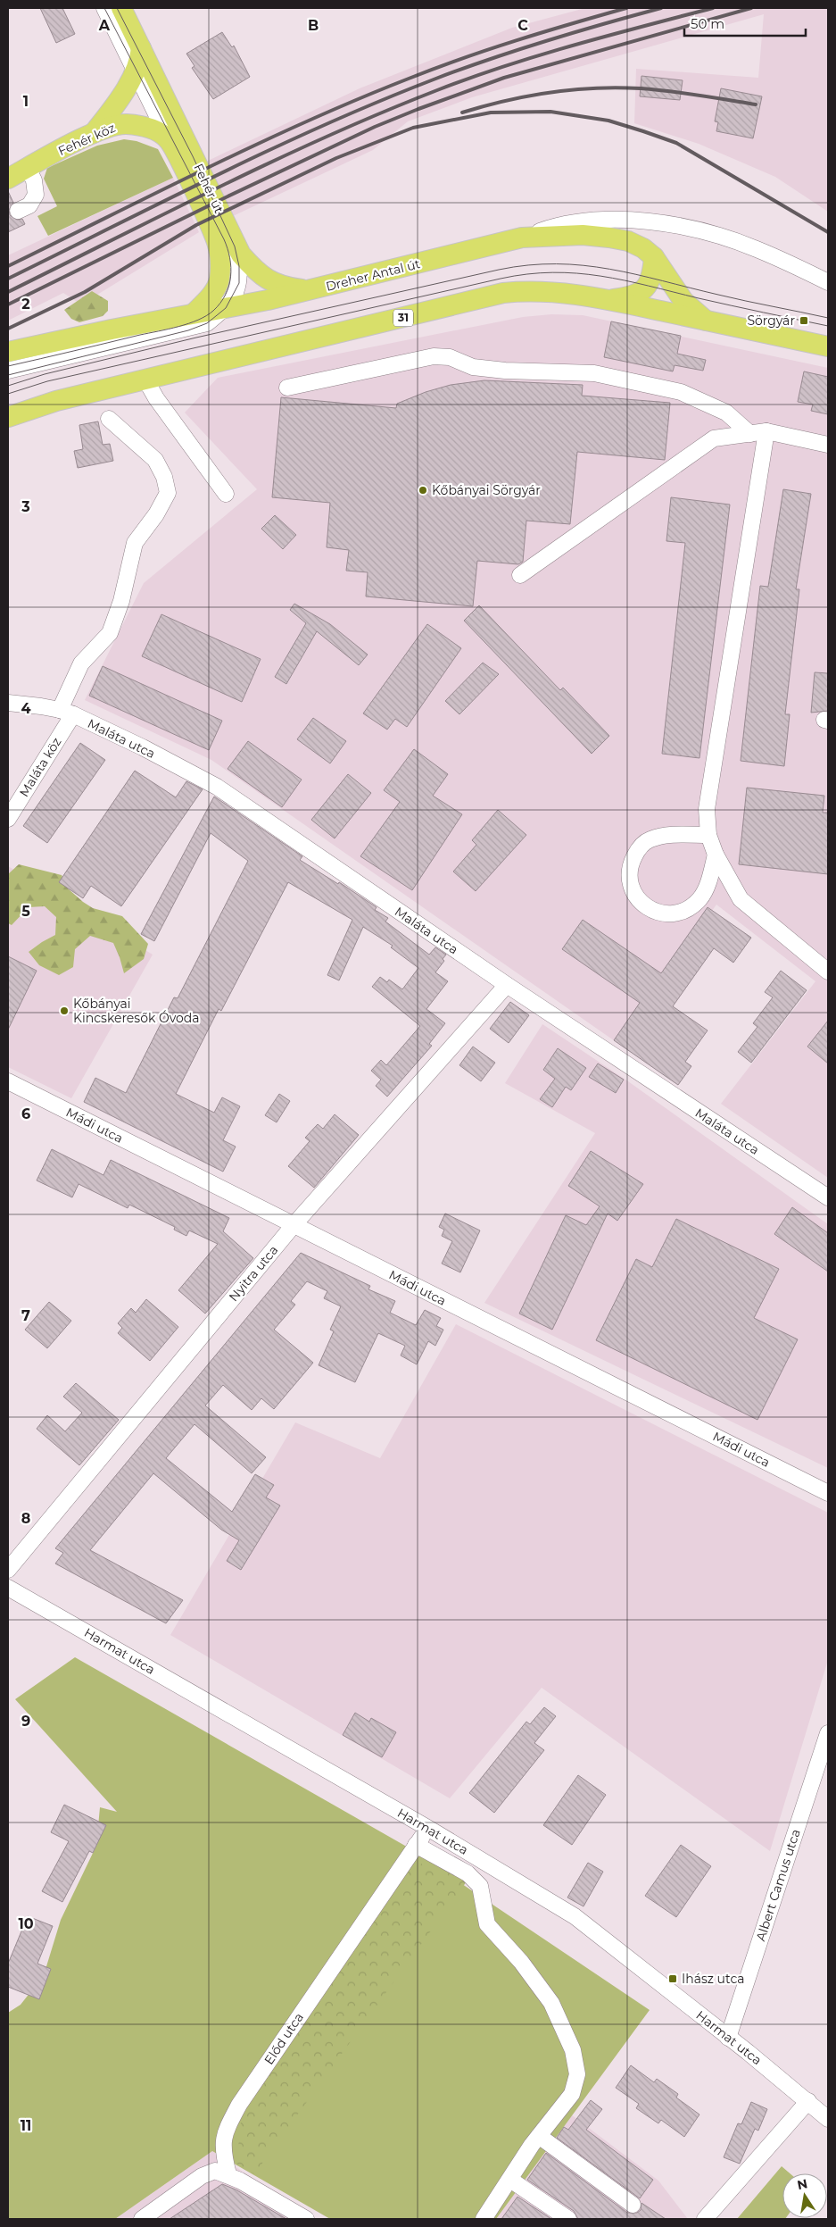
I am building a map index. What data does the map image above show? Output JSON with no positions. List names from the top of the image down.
{
  "streets": {
    "main road": [
      "Fehér köz",
      "Fehér út",
      "Dreher Antal út",
      "31"
    ],
    "street": [
      "Maláta utca",
      "Maláta köz",
      "Mádi utca",
      "Nyitra utca",
      "Harmat utca",
      "Albert Camus utca",
      "Előd utca"
    ]
  },
  "crossings": [
    ["Fehér köz", "Fehér út"],
    ["Fehér út", "Dreher Antal út"],
    ["Dreher Antal út", "31"],
    ["Maláta utca", "Maláta köz"],
    ["Maláta utca", "Nyitra utca"],
    ["Mádi utca", "Nyitra utca"],
    ["Harmat utca", "Albert Camus utca"],
    ["Harmat utca", "Előd utca"]
  ],
  "places": {
    "transit": ["Sörgyár", "Ihász utca"],
    "other": ["Kőbányai Sörgyár", "Kőbányai Kincskeresők Óvoda"]
  },
  "scale_bar": "50 m",
  "north": "top",
  "grid": {
    "columns": ["A", "B", "C"],
    "rows": [
      "1",
      "2",
      "3",
      "4",
      "5",
      "6",
      "7",
      "8",
      "9",
      "10",
      "11"
    ]
  }
}
